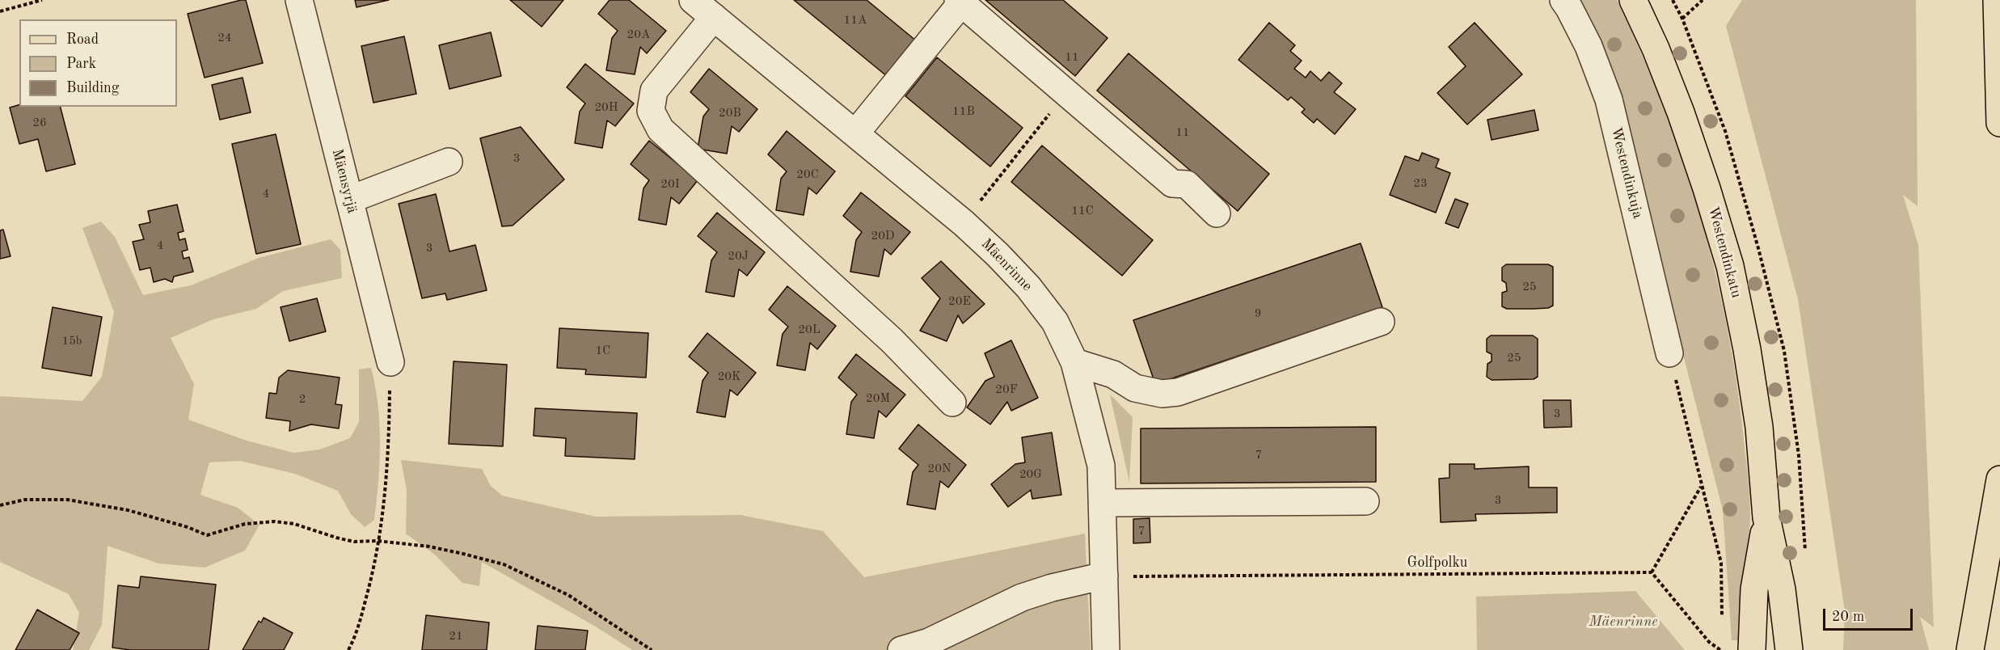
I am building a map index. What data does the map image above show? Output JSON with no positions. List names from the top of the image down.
{
  "streets": {
    "main road": ["Westendinkatu"],
    "street": ["Westendinkuja", "Mäensyrjä", "Mäenrinne"],
    "path": ["Golfpolku"]
  },
  "crossings": [
    ["Mäenrinne", "Golfpolku"]
  ],
  "parks": ["Mäenrinne"],
  "house_numbers": [
    "11A",
    "20A",
    "24",
    "11",
    "20H",
    "11B",
    "20B",
    "26",
    "11",
    "3",
    "20C",
    "23",
    "20I",
    "4",
    "11C",
    "20D",
    "4",
    "3",
    "20J",
    "25",
    "20E",
    "9",
    "20L",
    "15b",
    "1C",
    "25",
    "20K",
    "20F",
    "20M",
    "2",
    "3",
    "7",
    "20N",
    "20G",
    "3",
    "7",
    "21"
  ],
  "legend": ["Road", "Park", "Building"],
  "scale_bar": "20 m"
}
